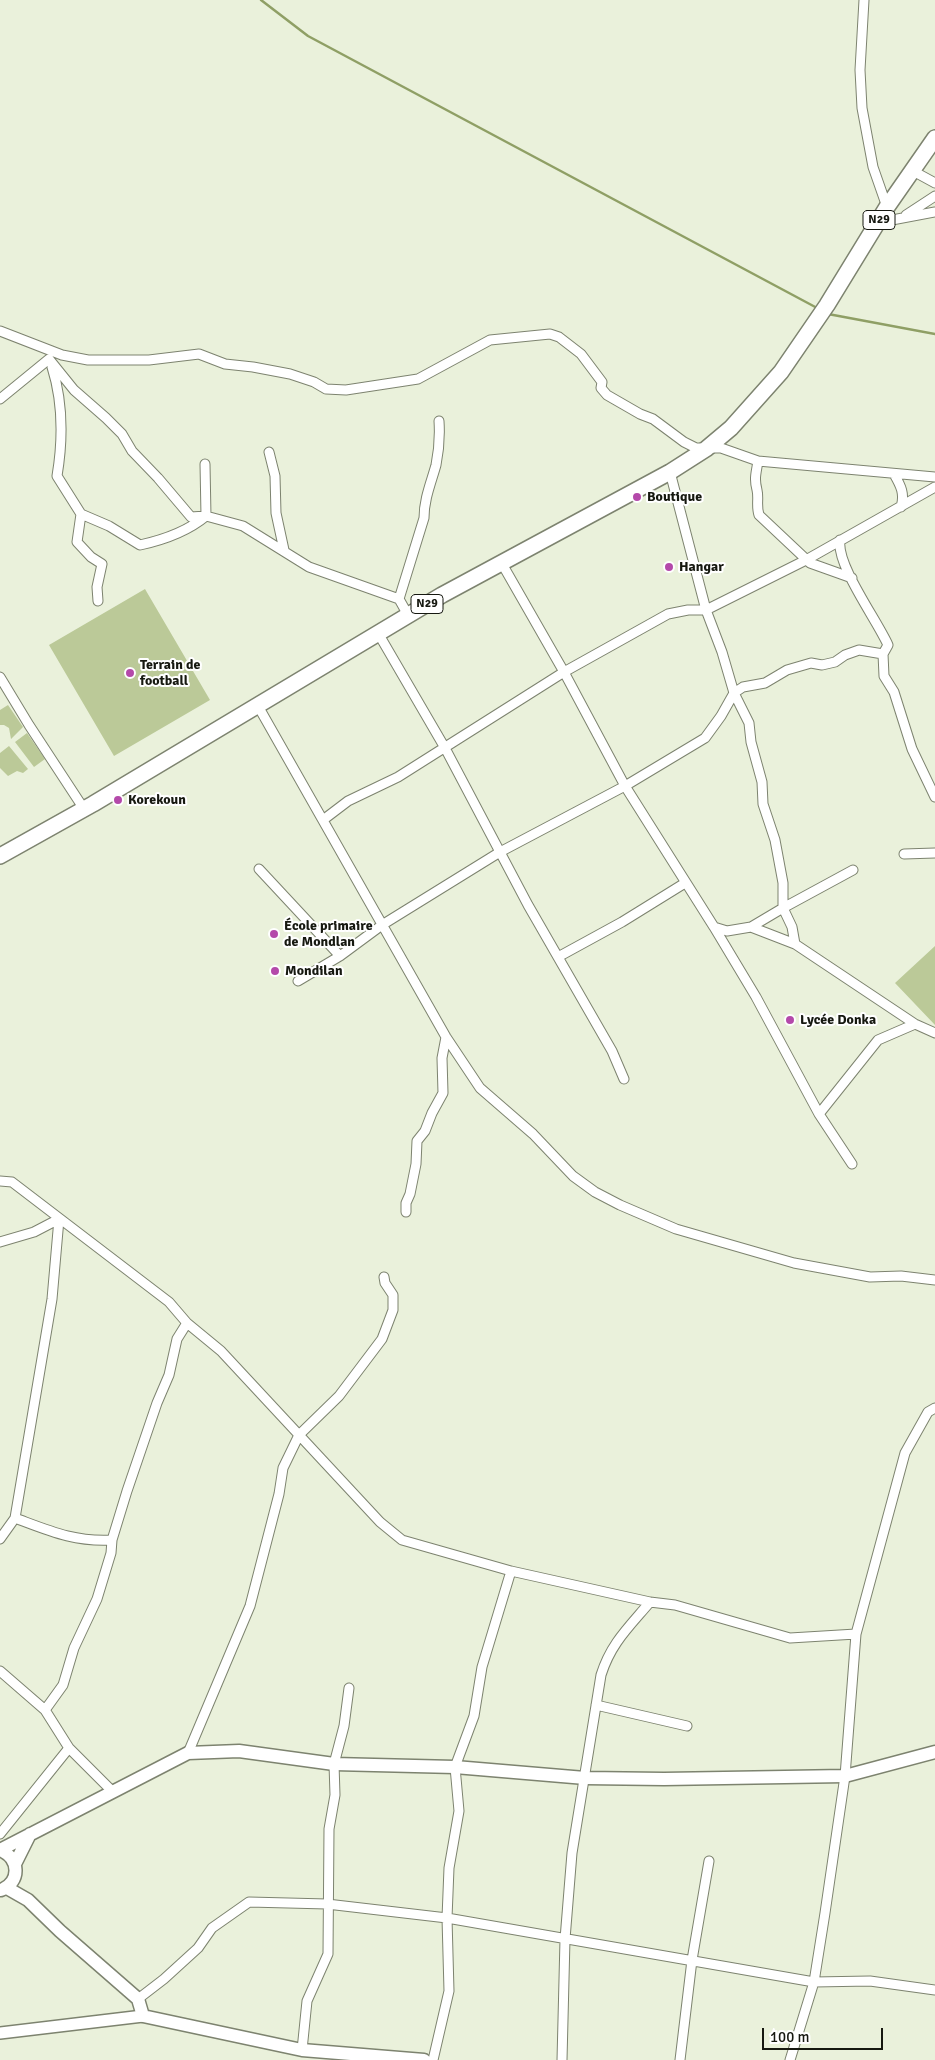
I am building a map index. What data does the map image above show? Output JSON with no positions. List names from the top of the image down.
{
  "streets": {
    "main road": ["N29"]
  },
  "places": [
    "Boutique",
    "Hangar",
    "Terrain de football",
    "Korekoun",
    "École primaire de Mondlan",
    "Mondilan",
    "Lycée Donka"
  ],
  "scale_bar": "100 m"
}
